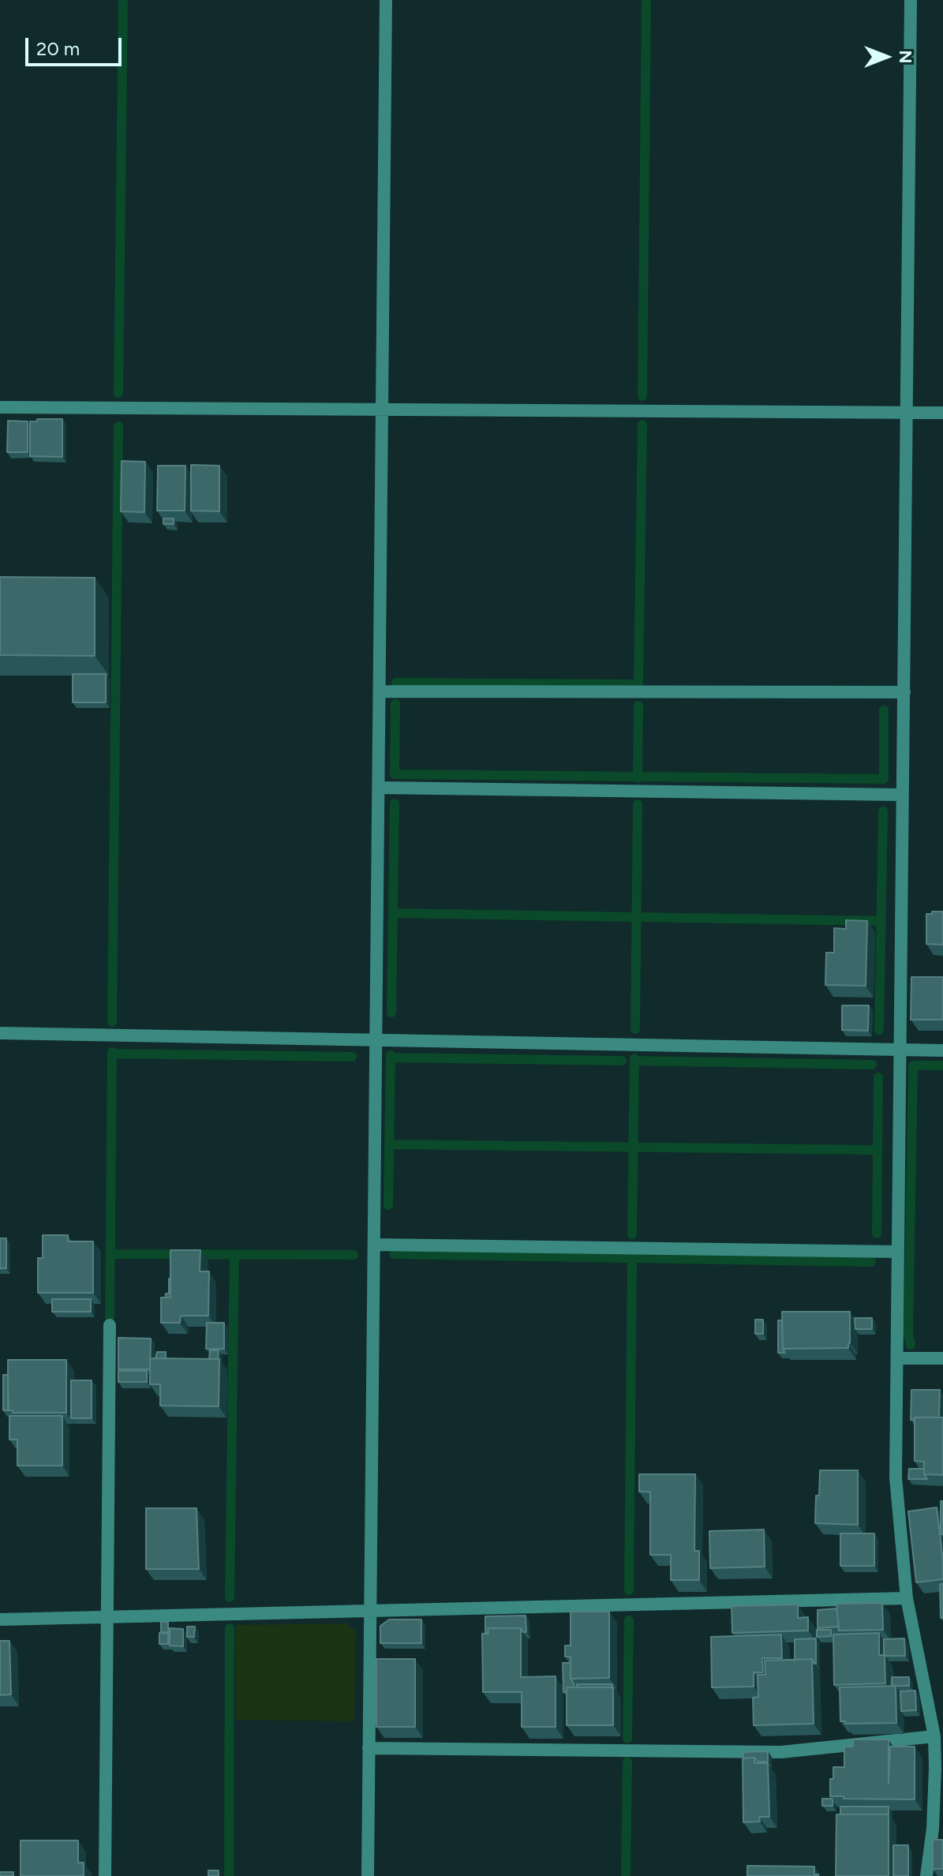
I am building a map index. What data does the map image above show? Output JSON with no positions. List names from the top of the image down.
{
  "scale_bar": "20 m",
  "north": "right"
}
